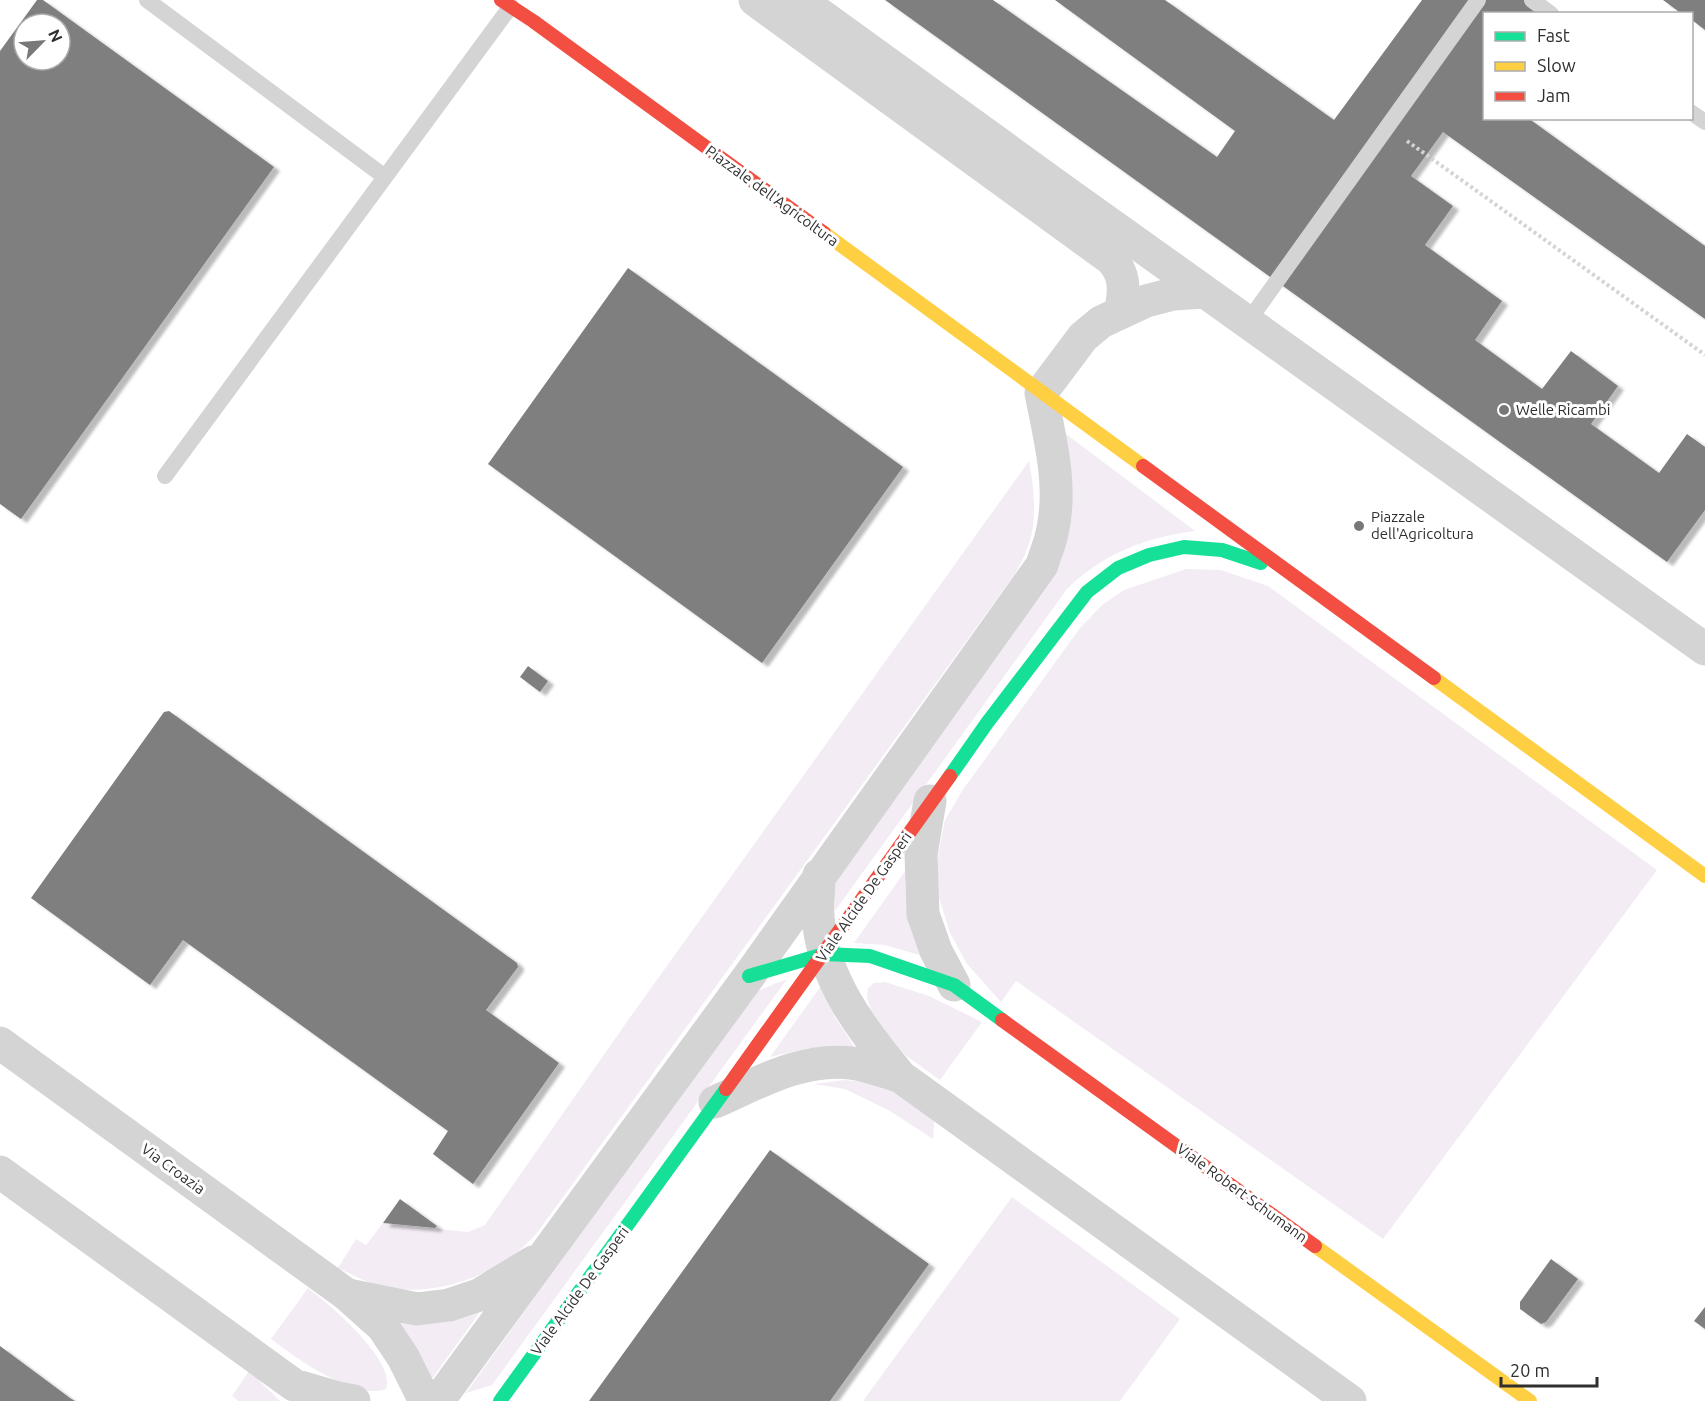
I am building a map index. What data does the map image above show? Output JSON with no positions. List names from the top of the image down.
{
  "streets": {
    "street": [
      "Piazzale dell'Agricoltura",
      "Viale Alcide De Gasperi",
      "Via Croazia",
      "Viale Robert Schumann"
    ]
  },
  "crossings": [
    ["Piazzale dell'Agricoltura", "Viale Alcide De Gasperi"],
    ["Viale Alcide De Gasperi", "Viale Robert Schumann"]
  ],
  "places": ["Welle Ricambi", "Piazzale dell'Agricoltura"],
  "legend": ["Fast", "Slow", "Jam"],
  "scale_bar": "20 m",
  "north": "top right"
}
